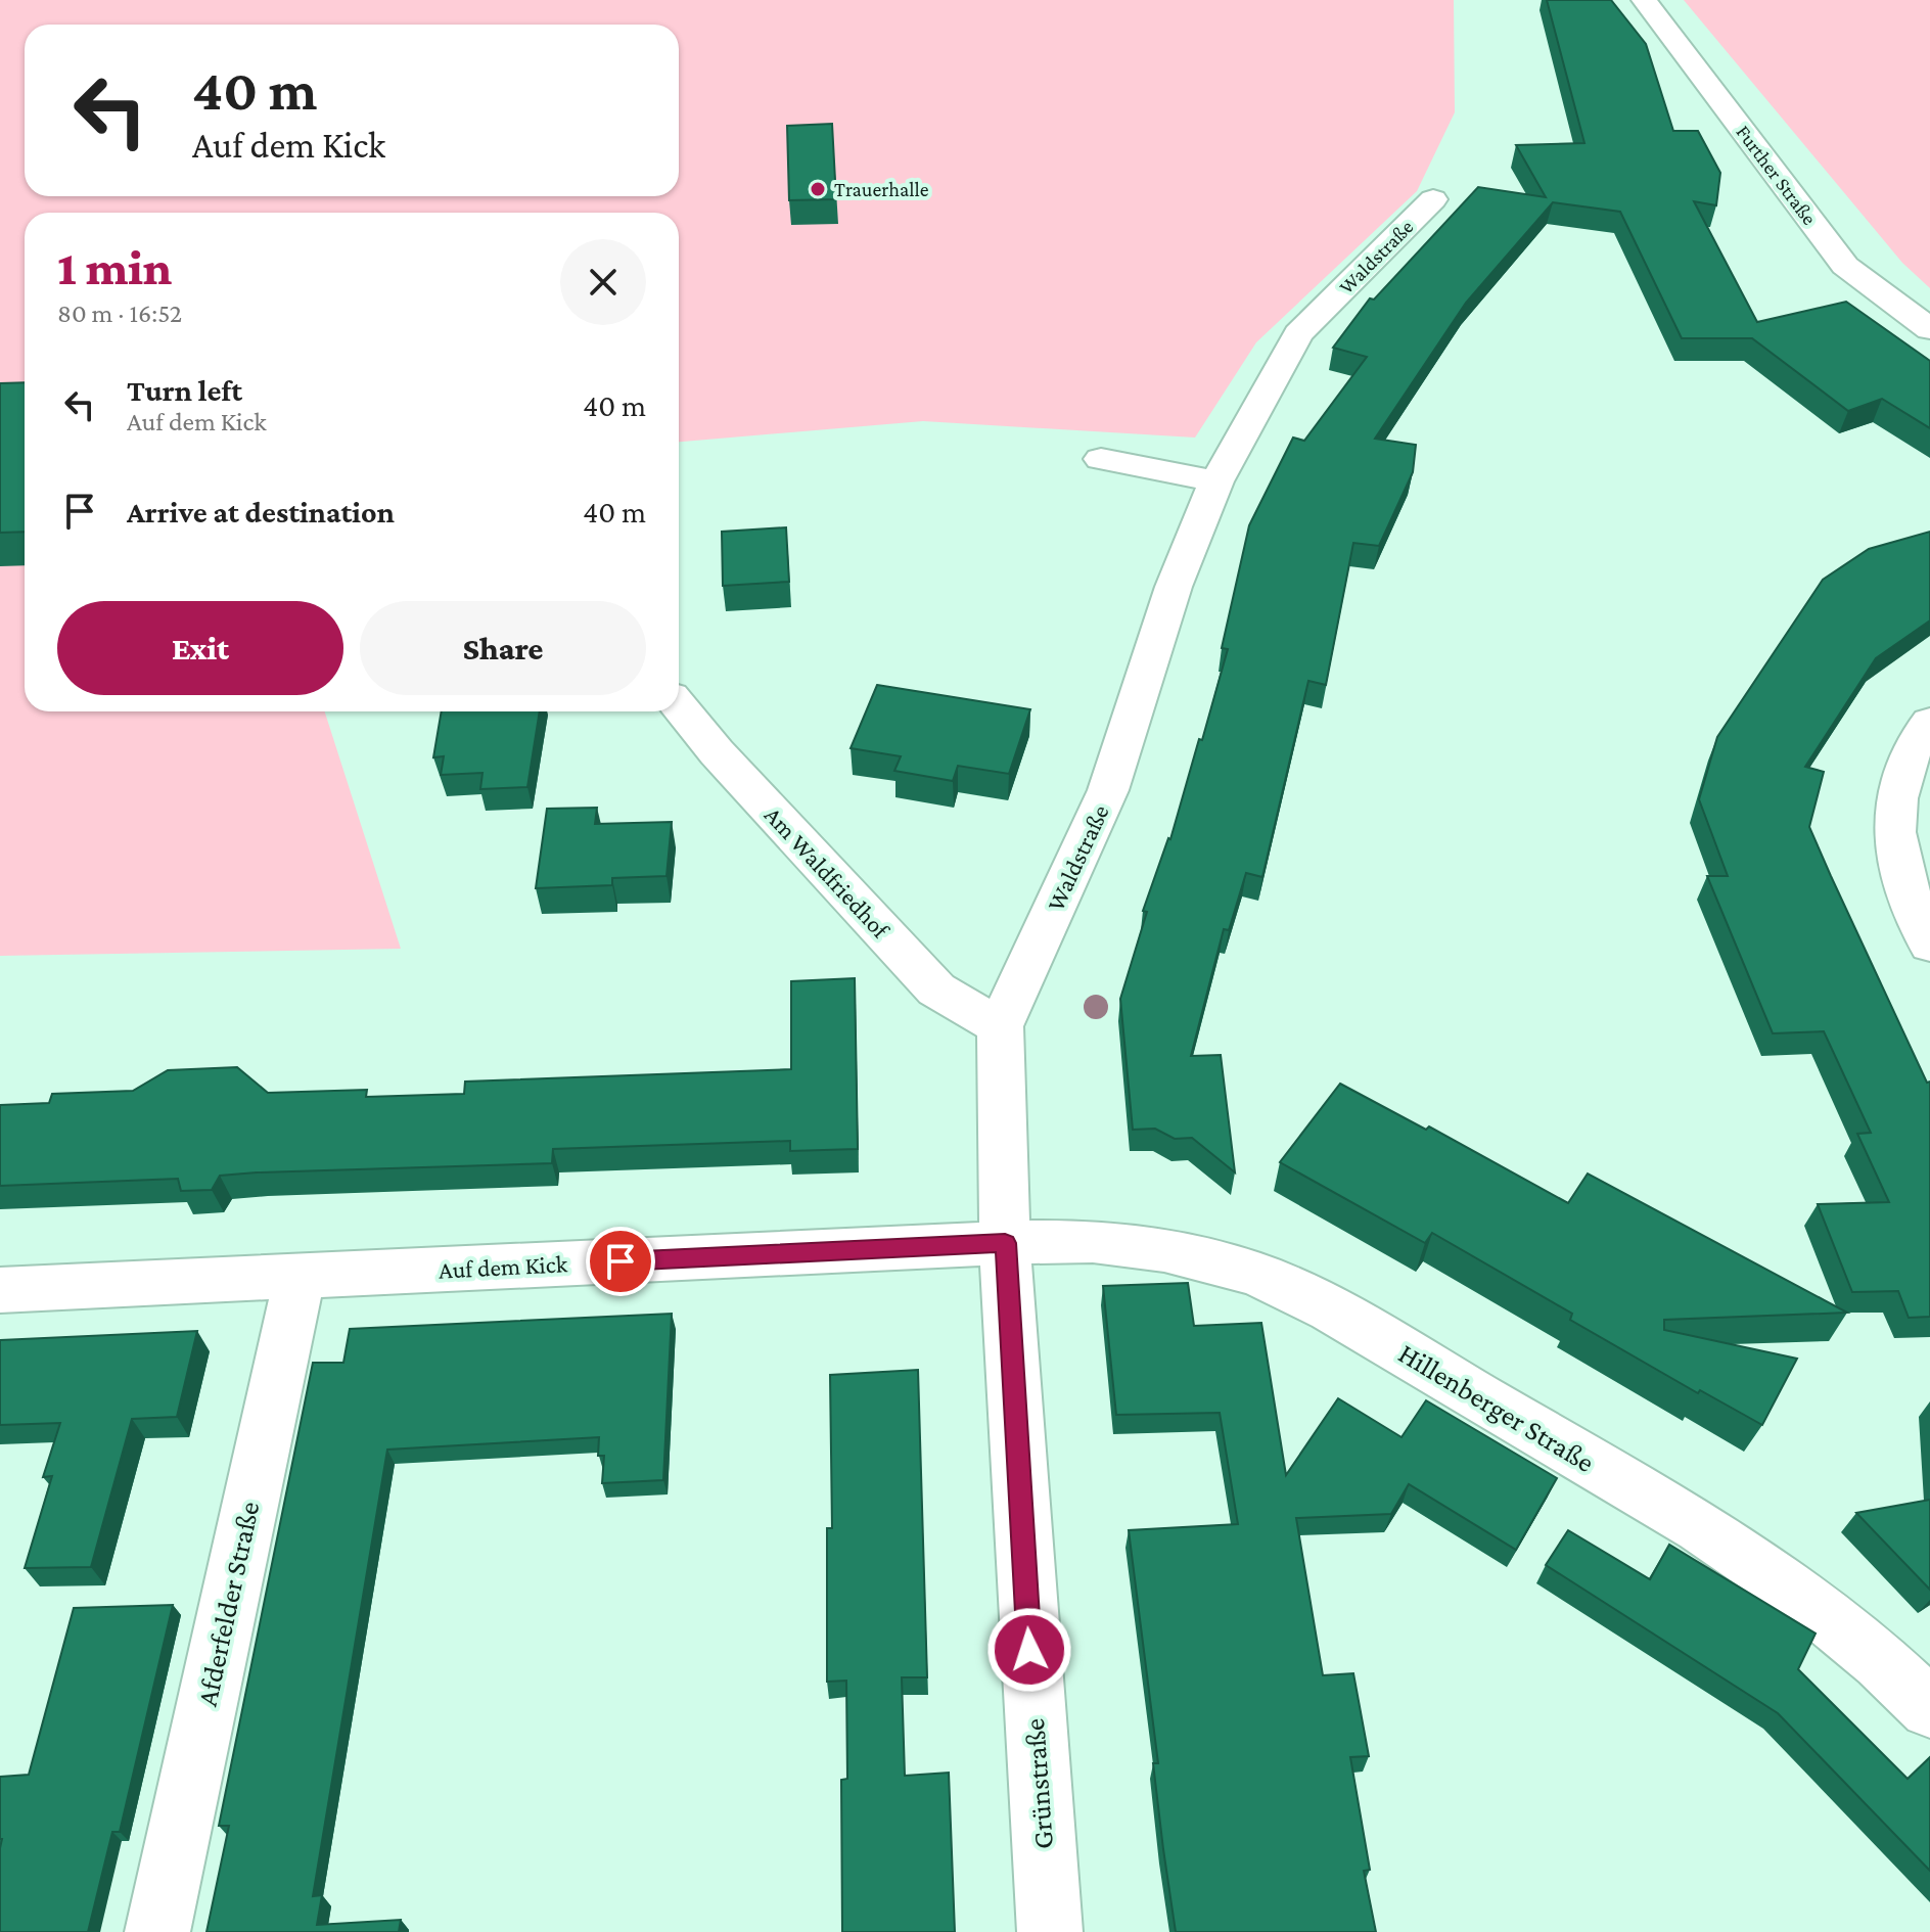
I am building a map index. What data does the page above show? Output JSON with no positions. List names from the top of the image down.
{
  "streets": {
    "street": [
      "Further Straße",
      "Waldstraße",
      "Am Waldfriedhof",
      "Auf dem Kick",
      "Hillenberger Straße",
      "Afderfelder Straße",
      "Grünstraße"
    ]
  },
  "crossings": [
    ["Waldstraße", "Am Waldfriedhof"],
    ["Waldstraße", "Auf dem Kick"],
    ["Waldstraße", "Hillenberger Straße"],
    ["Waldstraße", "Grünstraße"],
    ["Auf dem Kick", "Hillenberger Straße"],
    ["Auf dem Kick", "Afderfelder Straße"],
    ["Auf dem Kick", "Grünstraße"],
    ["Hillenberger Straße", "Grünstraße"]
  ],
  "places": ["Trauerhalle"],
  "page": {
    "turn": ["40 m", "Auf dem Kick"],
    "heading": ["1 min", "80 m · 16:52"],
    "list": [
      {
        "name": "Turn left",
        "note": "Auf dem Kick",
        "value": "40 m"
      },
      {
        "name": "Arrive at destination",
        "value": "40 m"
      }
    ],
    "buttons": ["Exit", "Share"]
  }
}
